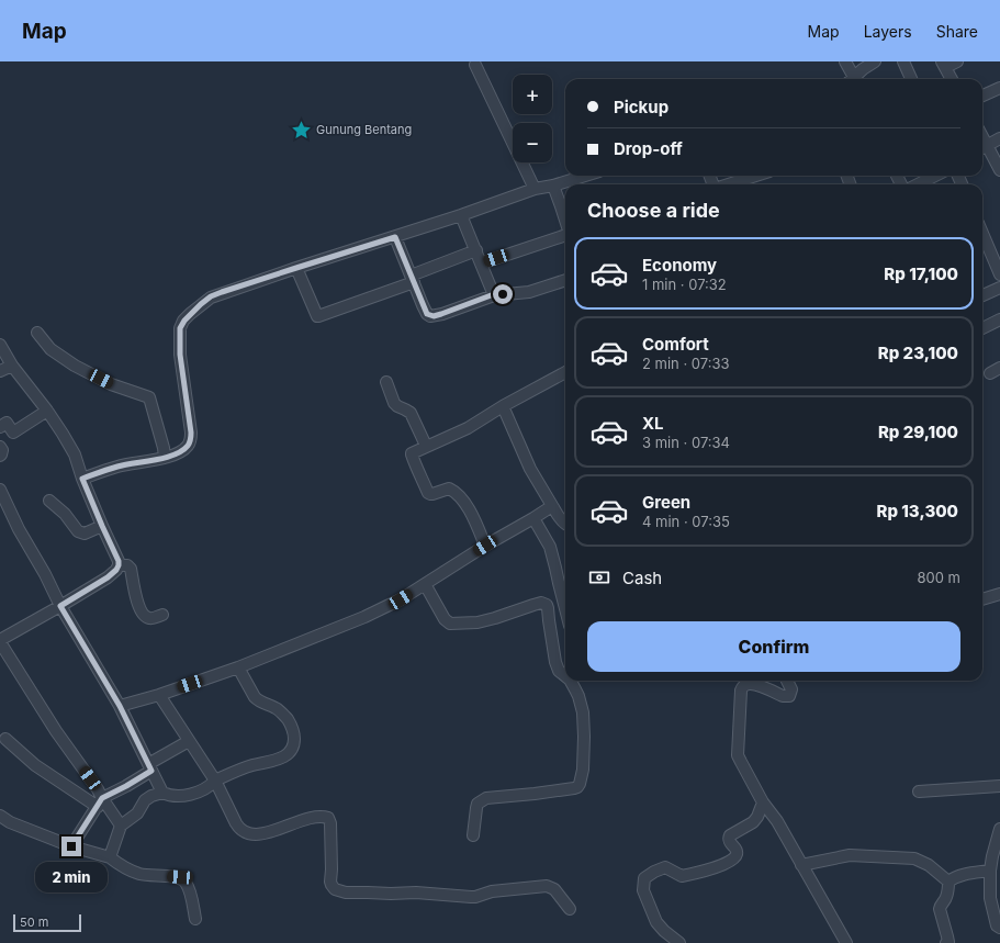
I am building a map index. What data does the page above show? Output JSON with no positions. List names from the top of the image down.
{
  "places": {
    "place": ["Gunung Bentang"]
  },
  "scale_bar": "50 m",
  "page": {
    "header": "Map",
    "nav": ["Map", "Layers", "Share"],
    "map_buttons": ["+", "−"],
    "banner": ["Pickup", "Drop-off"],
    "heading": "Choose a ride",
    "list": [
      {
        "name": "Economy",
        "note": "1 min · 07:32",
        "value": "Rp 17,100"
      },
      {
        "name": "Comfort",
        "note": "2 min · 07:33",
        "value": "Rp 23,100"
      },
      {
        "name": "XL",
        "note": "3 min · 07:34",
        "value": "Rp 29,100"
      },
      {
        "name": "Green",
        "note": "4 min · 07:35",
        "value": "Rp 13,300"
      }
    ],
    "pay": ["Cash", "800 m"],
    "buttons": "Confirm",
    "bubble": "2 min",
    "scale": "50 m"
  }
}
